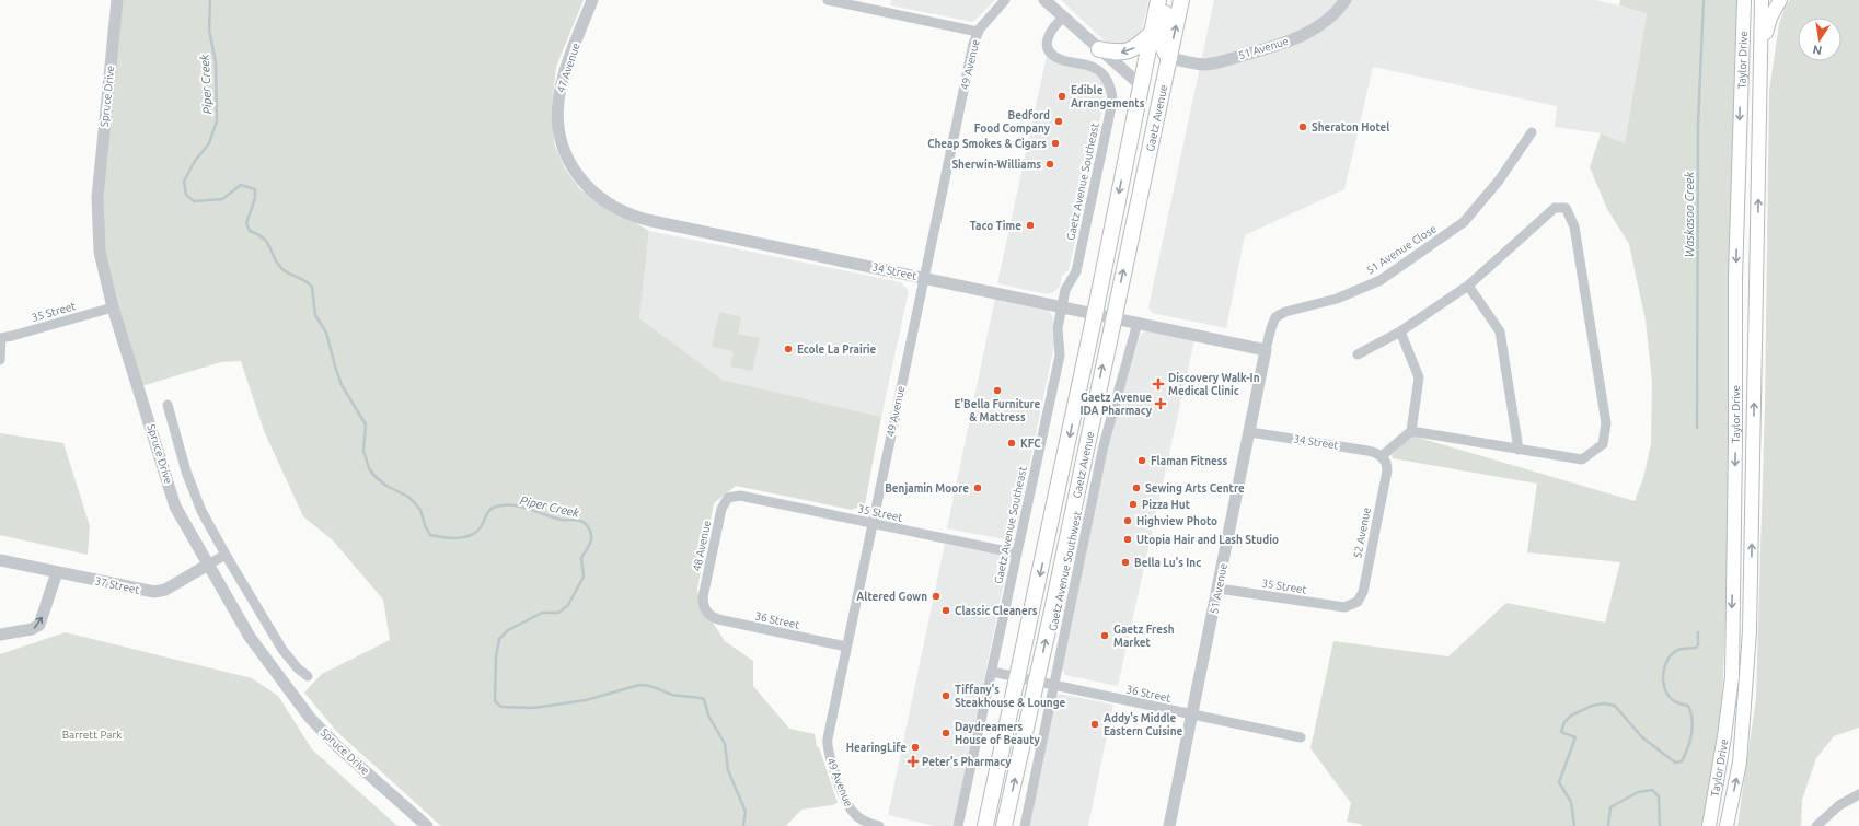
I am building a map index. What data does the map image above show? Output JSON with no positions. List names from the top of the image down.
{
  "streets": {
    "main road": ["Taylor Drive", "Gaetz Avenue"],
    "street": [
      "51 Avenue",
      "49 Avenue",
      "47 Avenue",
      "Spruce Drive",
      "Gaetz Avenue Southeast",
      "51 Avenue Close",
      "34 Street",
      "35 Street",
      "52 Avenue",
      "48 Avenue",
      "Gaetz Avenue Southwest",
      "37 Street",
      "36 Street"
    ]
  },
  "crossings": [
    ["51 Avenue", "Gaetz Avenue"],
    ["51 Avenue", "51 Avenue Close"],
    ["51 Avenue", "34 Street"],
    ["51 Avenue", "35 Street"],
    ["51 Avenue", "36 Street"],
    ["49 Avenue", "34 Street"],
    ["49 Avenue", "35 Street"],
    ["49 Avenue", "36 Street"],
    ["47 Avenue", "34 Street"],
    ["Spruce Drive", "35 Street"],
    ["Spruce Drive", "37 Street"],
    ["Gaetz Avenue", "34 Street"],
    ["Gaetz Avenue", "36 Street"],
    ["Gaetz Avenue Southeast", "34 Street"],
    ["Gaetz Avenue Southeast", "35 Street"],
    ["Gaetz Avenue Southeast", "36 Street"],
    ["51 Avenue Close", "34 Street"],
    ["34 Street", "52 Avenue"],
    ["34 Street", "Gaetz Avenue Southwest"],
    ["35 Street", "52 Avenue"],
    ["35 Street", "48 Avenue"],
    ["48 Avenue", "36 Street"],
    ["Gaetz Avenue Southwest", "36 Street"]
  ],
  "water": ["Piper Creek", "Waskasoo Creek"],
  "parks": ["Barrett Park"],
  "places": {
    "other": [
      "Edible Arrangements",
      "Bedford Food Company",
      "Sheraton Hotel",
      "Cheap Smokes & Cigars",
      "Sherwin-Williams",
      "Taco Time",
      "Ecole La Prairie",
      "E'Bella Furniture & Mattress",
      "KFC",
      "Flaman Fitness",
      "Benjamin Moore",
      "Sewing Arts Centre",
      "Pizza Hut",
      "Highview Photo",
      "Utopia Hair and Lash Studio",
      "Bella Lu's Inc",
      "Altered Gown",
      "Classic Cleaners",
      "Gaetz Fresh Market",
      "Tiffany's Steakhouse & Lounge",
      "Addy's Middle Eastern Cuisine",
      "Daydreamers House of Beauty",
      "HearingLife"
    ],
    "health": ["Discovery Walk-In Medical Clinic", "Gaetz Avenue IDA Pharmacy", "Peter's Pharmacy"]
  },
  "north": "bottom"
}
